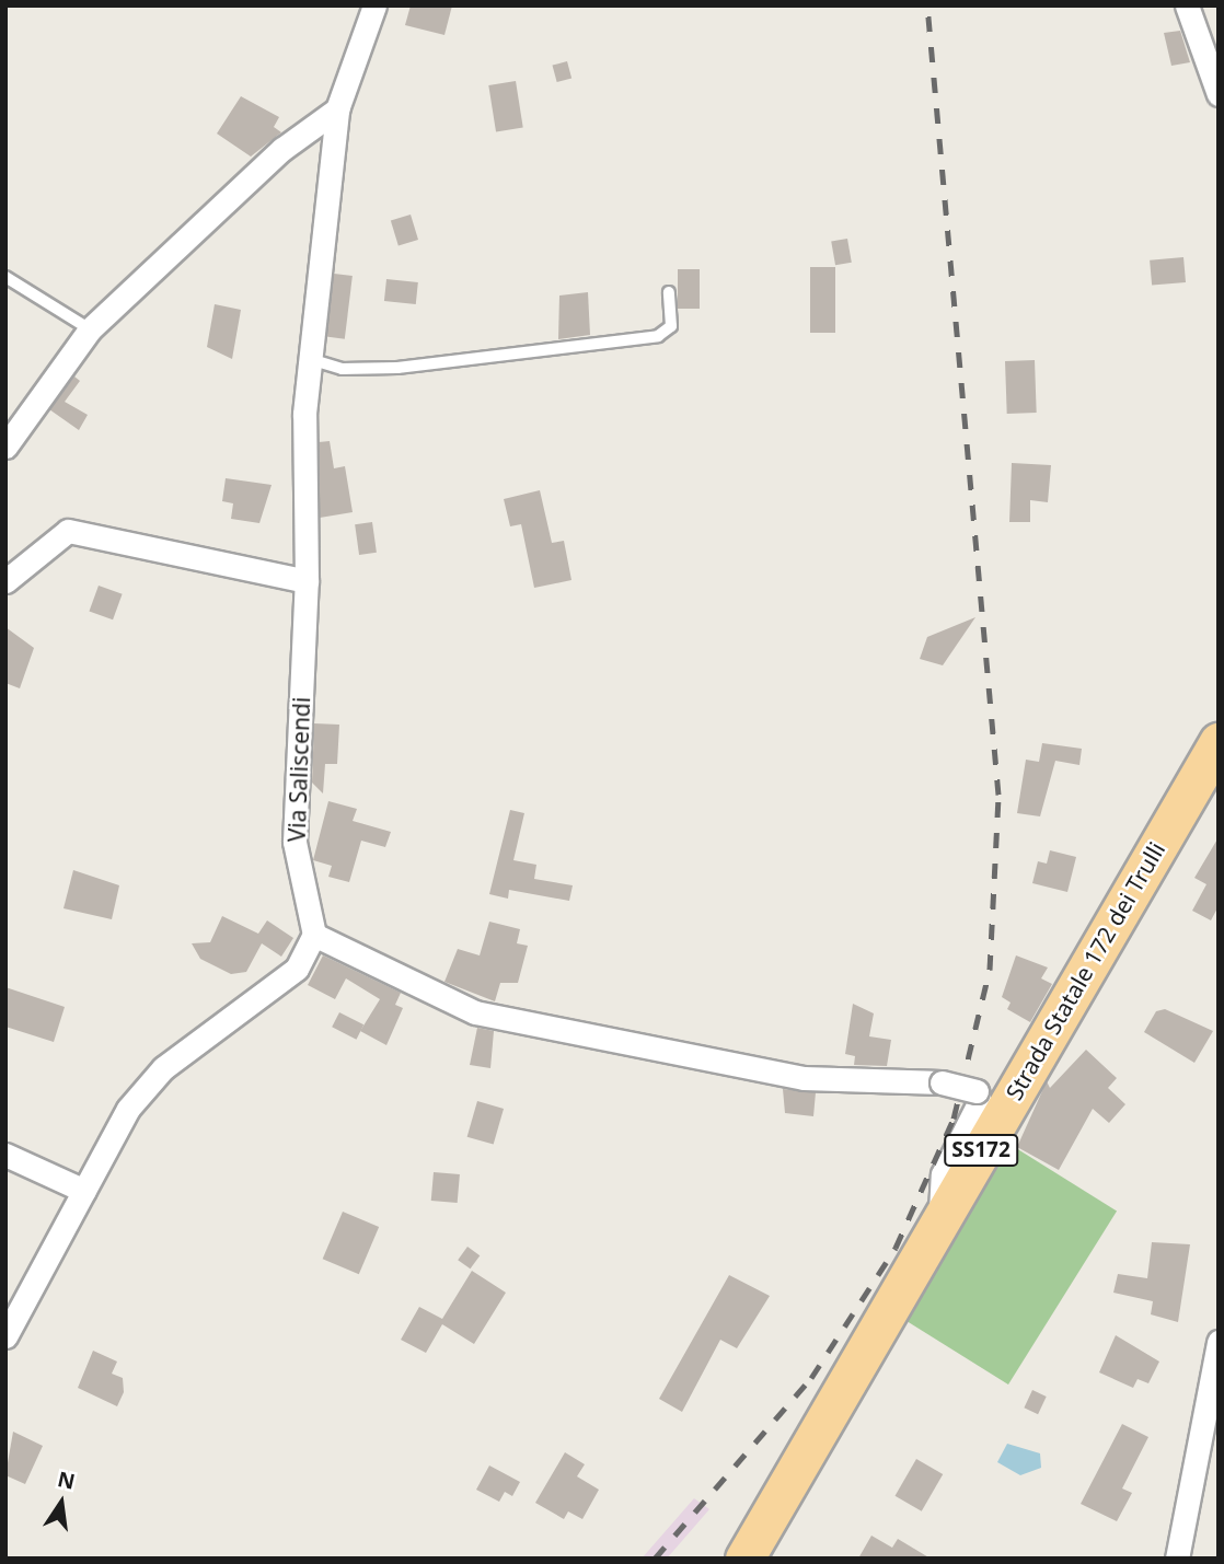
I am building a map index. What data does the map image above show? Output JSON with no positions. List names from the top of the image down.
{
  "streets": {
    "main road": ["Strada Statale 172 dei Trulli", "SS172"],
    "street": ["Via Saliscendi"]
  },
  "north": "top"
}
